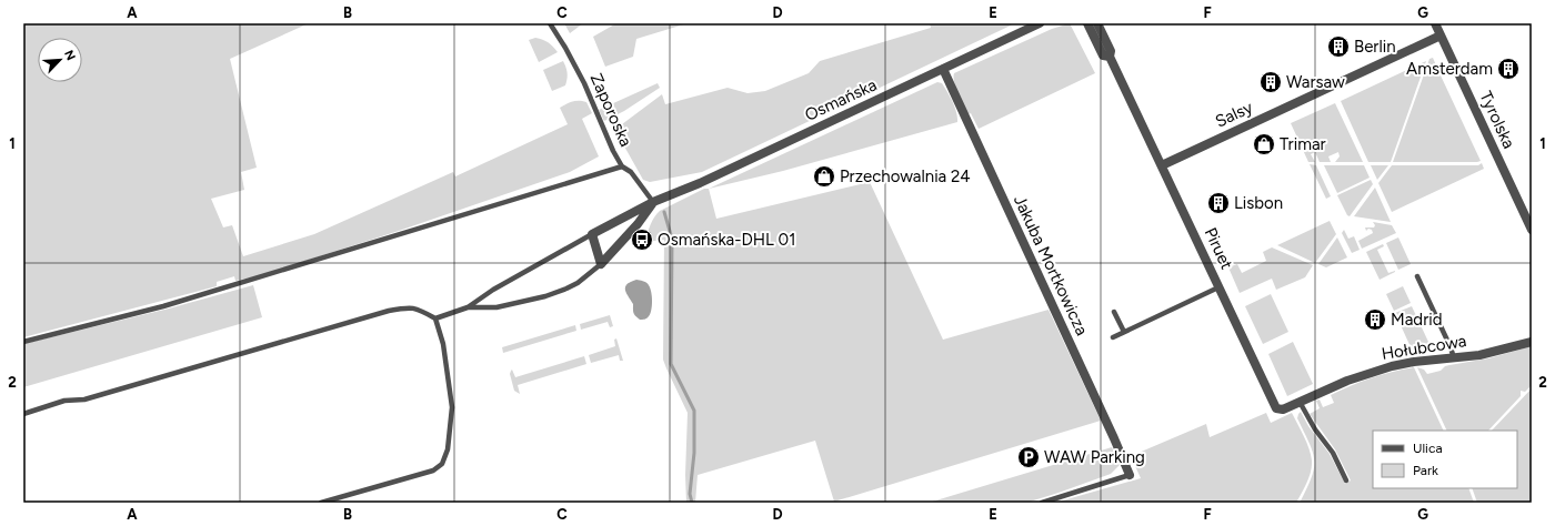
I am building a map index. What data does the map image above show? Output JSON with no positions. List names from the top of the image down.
{
  "streets": {
    "street": [
      "Osmańska",
      "Salsy",
      "Tyrolska",
      "Piruet",
      "Jakuba Mortkowicza",
      "Hołubcowa"
    ],
    "lane": ["Zaporoska"]
  },
  "crossings": [
    ["Osmańska", "Zaporoska"],
    ["Osmańska", "Jakuba Mortkowicza"],
    ["Salsy", "Tyrolska"],
    ["Salsy", "Piruet"],
    ["Piruet", "Hołubcowa"]
  ],
  "places": {
    "building": [
      "Berlin",
      "Amsterdam",
      "Warsaw",
      "Lisbon",
      "Madrid"
    ],
    "shop": ["Trimar", "Przechowalnia 24"],
    "bus stop": ["Osmańska-DHL 01"],
    "parking": ["WAW Parking"]
  },
  "legend": ["Ulica", "Park"],
  "north": "top right",
  "grid": {
    "columns": [
      "A",
      "B",
      "C",
      "D",
      "E",
      "F",
      "G"
    ],
    "rows": ["1", "2"]
  }
}
